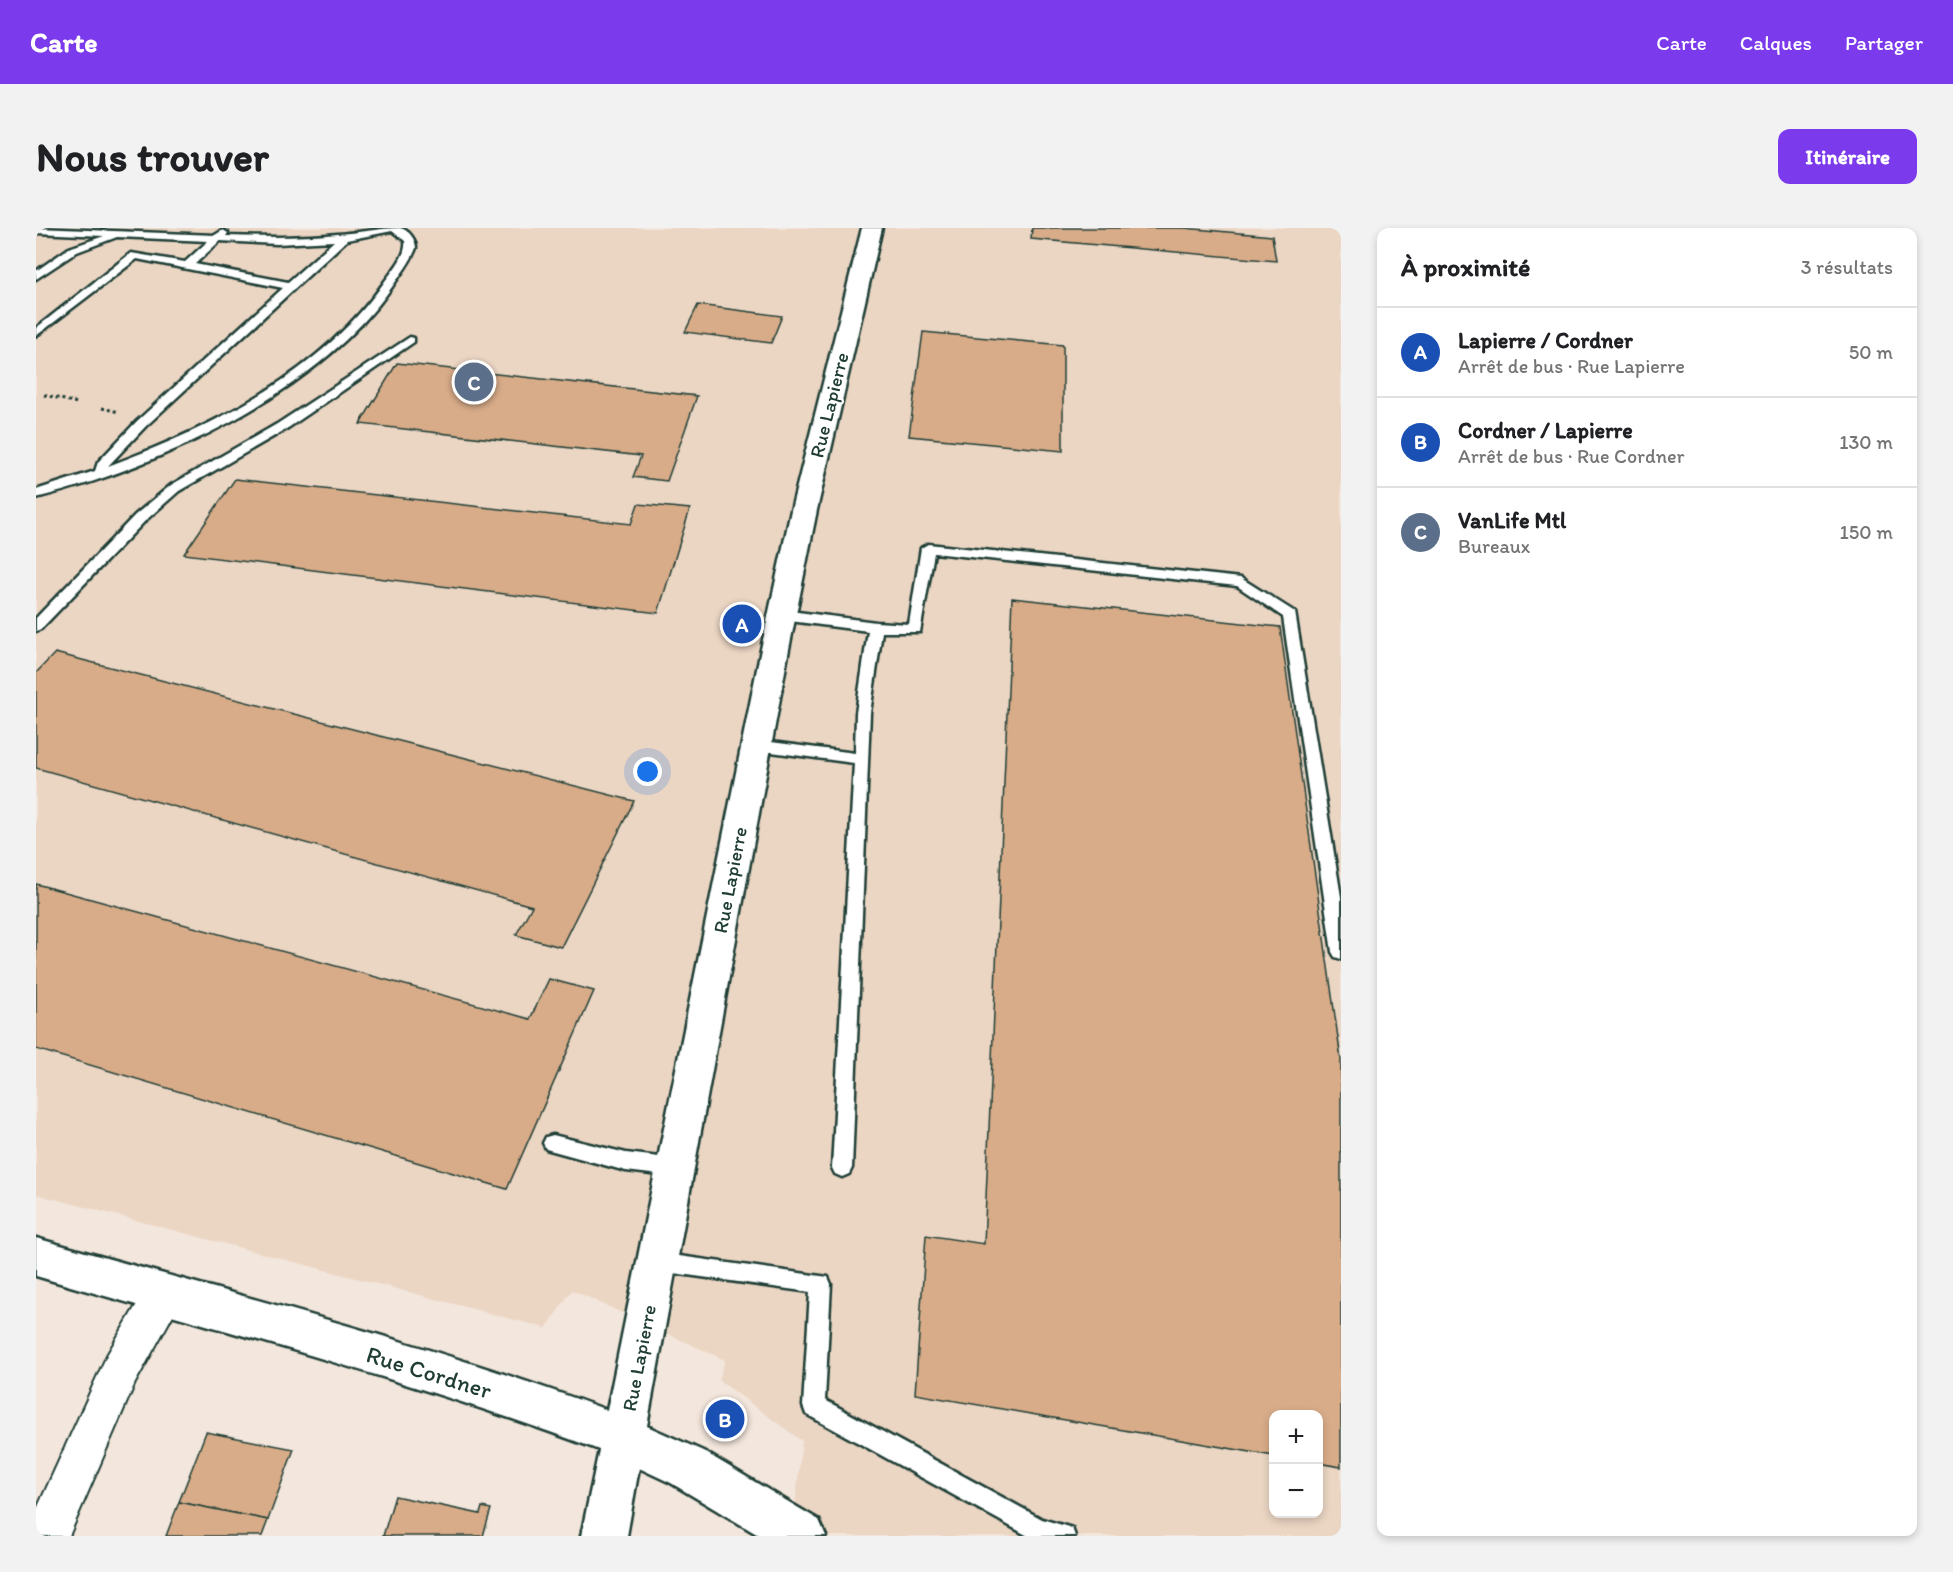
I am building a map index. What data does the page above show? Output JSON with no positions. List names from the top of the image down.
{
  "streets": {
    "street": ["Rue Lapierre", "Rue Cordner"]
  },
  "crossings": [
    ["Rue Lapierre", "Rue Cordner"]
  ],
  "page": {
    "header": "Carte",
    "nav": ["Carte", "Calques", "Partager"],
    "buttons": "Itinéraire",
    "title": "Nous trouver",
    "heading": ["À proximité", "3 résultats"],
    "list": [
      {
        "mark": "A",
        "name": "Lapierre / Cordner",
        "note": "Arrêt de bus · Rue Lapierre",
        "value": "50 m"
      },
      {
        "mark": "B",
        "name": "Cordner / Lapierre",
        "note": "Arrêt de bus · Rue Cordner",
        "value": "130 m"
      },
      {
        "mark": "C",
        "name": "VanLife Mtl",
        "note": "Bureaux",
        "value": "150 m"
      }
    ],
    "pins": ["C", "A", "B"],
    "map_buttons": ["+", "−"]
  }
}
